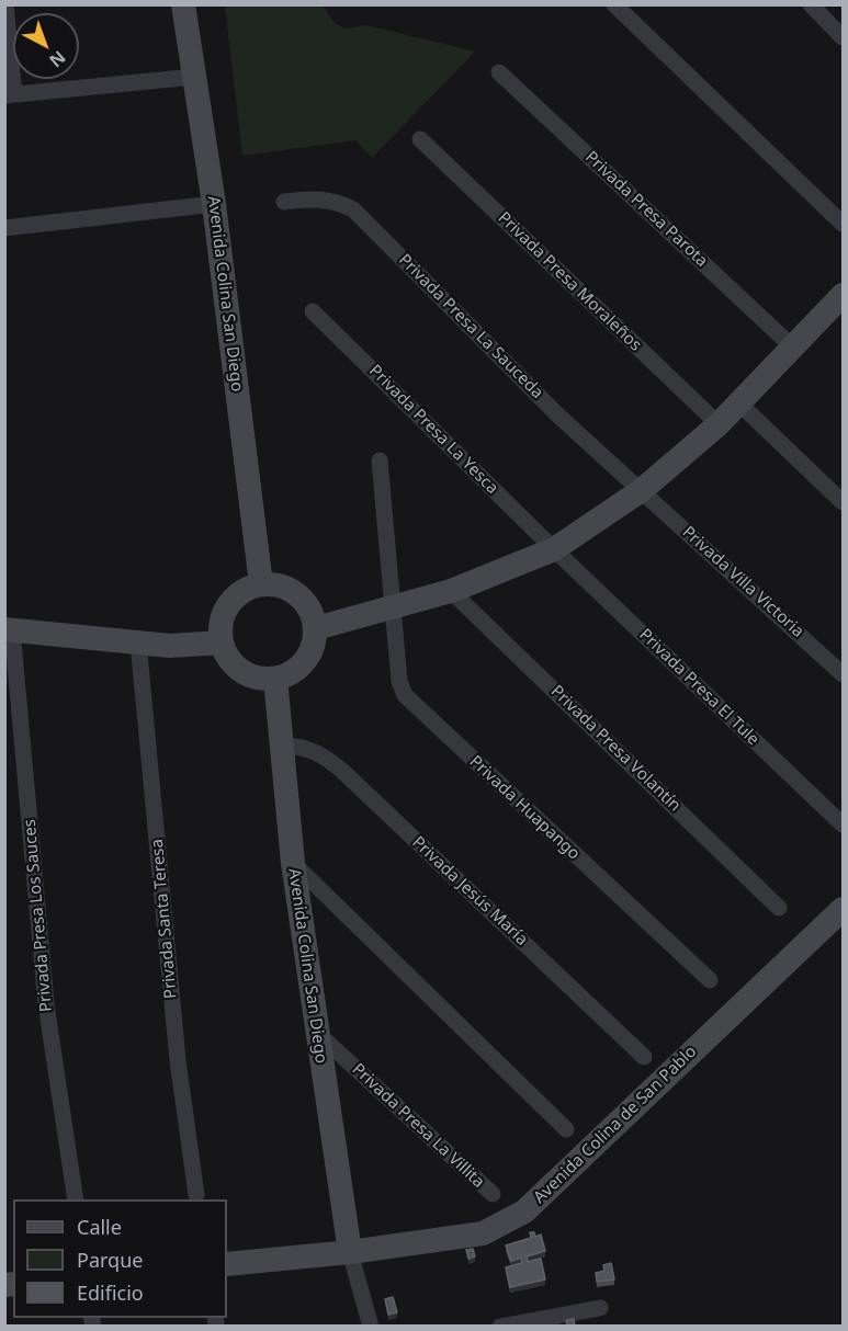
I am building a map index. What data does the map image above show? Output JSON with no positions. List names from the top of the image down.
{
  "streets": {
    "street": [
      "Privada Presa Parota",
      "Privada Presa Moraleños",
      "Avenida Colina San Diego",
      "Privada Presa La Sauceda",
      "Privada Presa La Yesca",
      "Privada Villa Victoria",
      "Privada Presa El Tule",
      "Privada Presa Volantín",
      "Privada Huapango",
      "Privada Jesús María",
      "Privada Presa Los Sauces",
      "Privada Santa Teresa",
      "Avenida Colina de San Pablo",
      "Privada Presa La Villita"
    ]
  },
  "crossings": [
    ["Avenida Colina San Diego", "Privada Jesús María"],
    ["Avenida Colina San Diego", "Avenida Colina de San Pablo"],
    ["Avenida Colina San Diego", "Privada Presa La Villita"],
    ["Privada Presa La Sauceda", "Privada Villa Victoria"],
    ["Privada Presa La Yesca", "Privada Presa El Tule"]
  ],
  "legend": ["Calle", "Parque", "Edificio"],
  "north": "bottom right"
}
